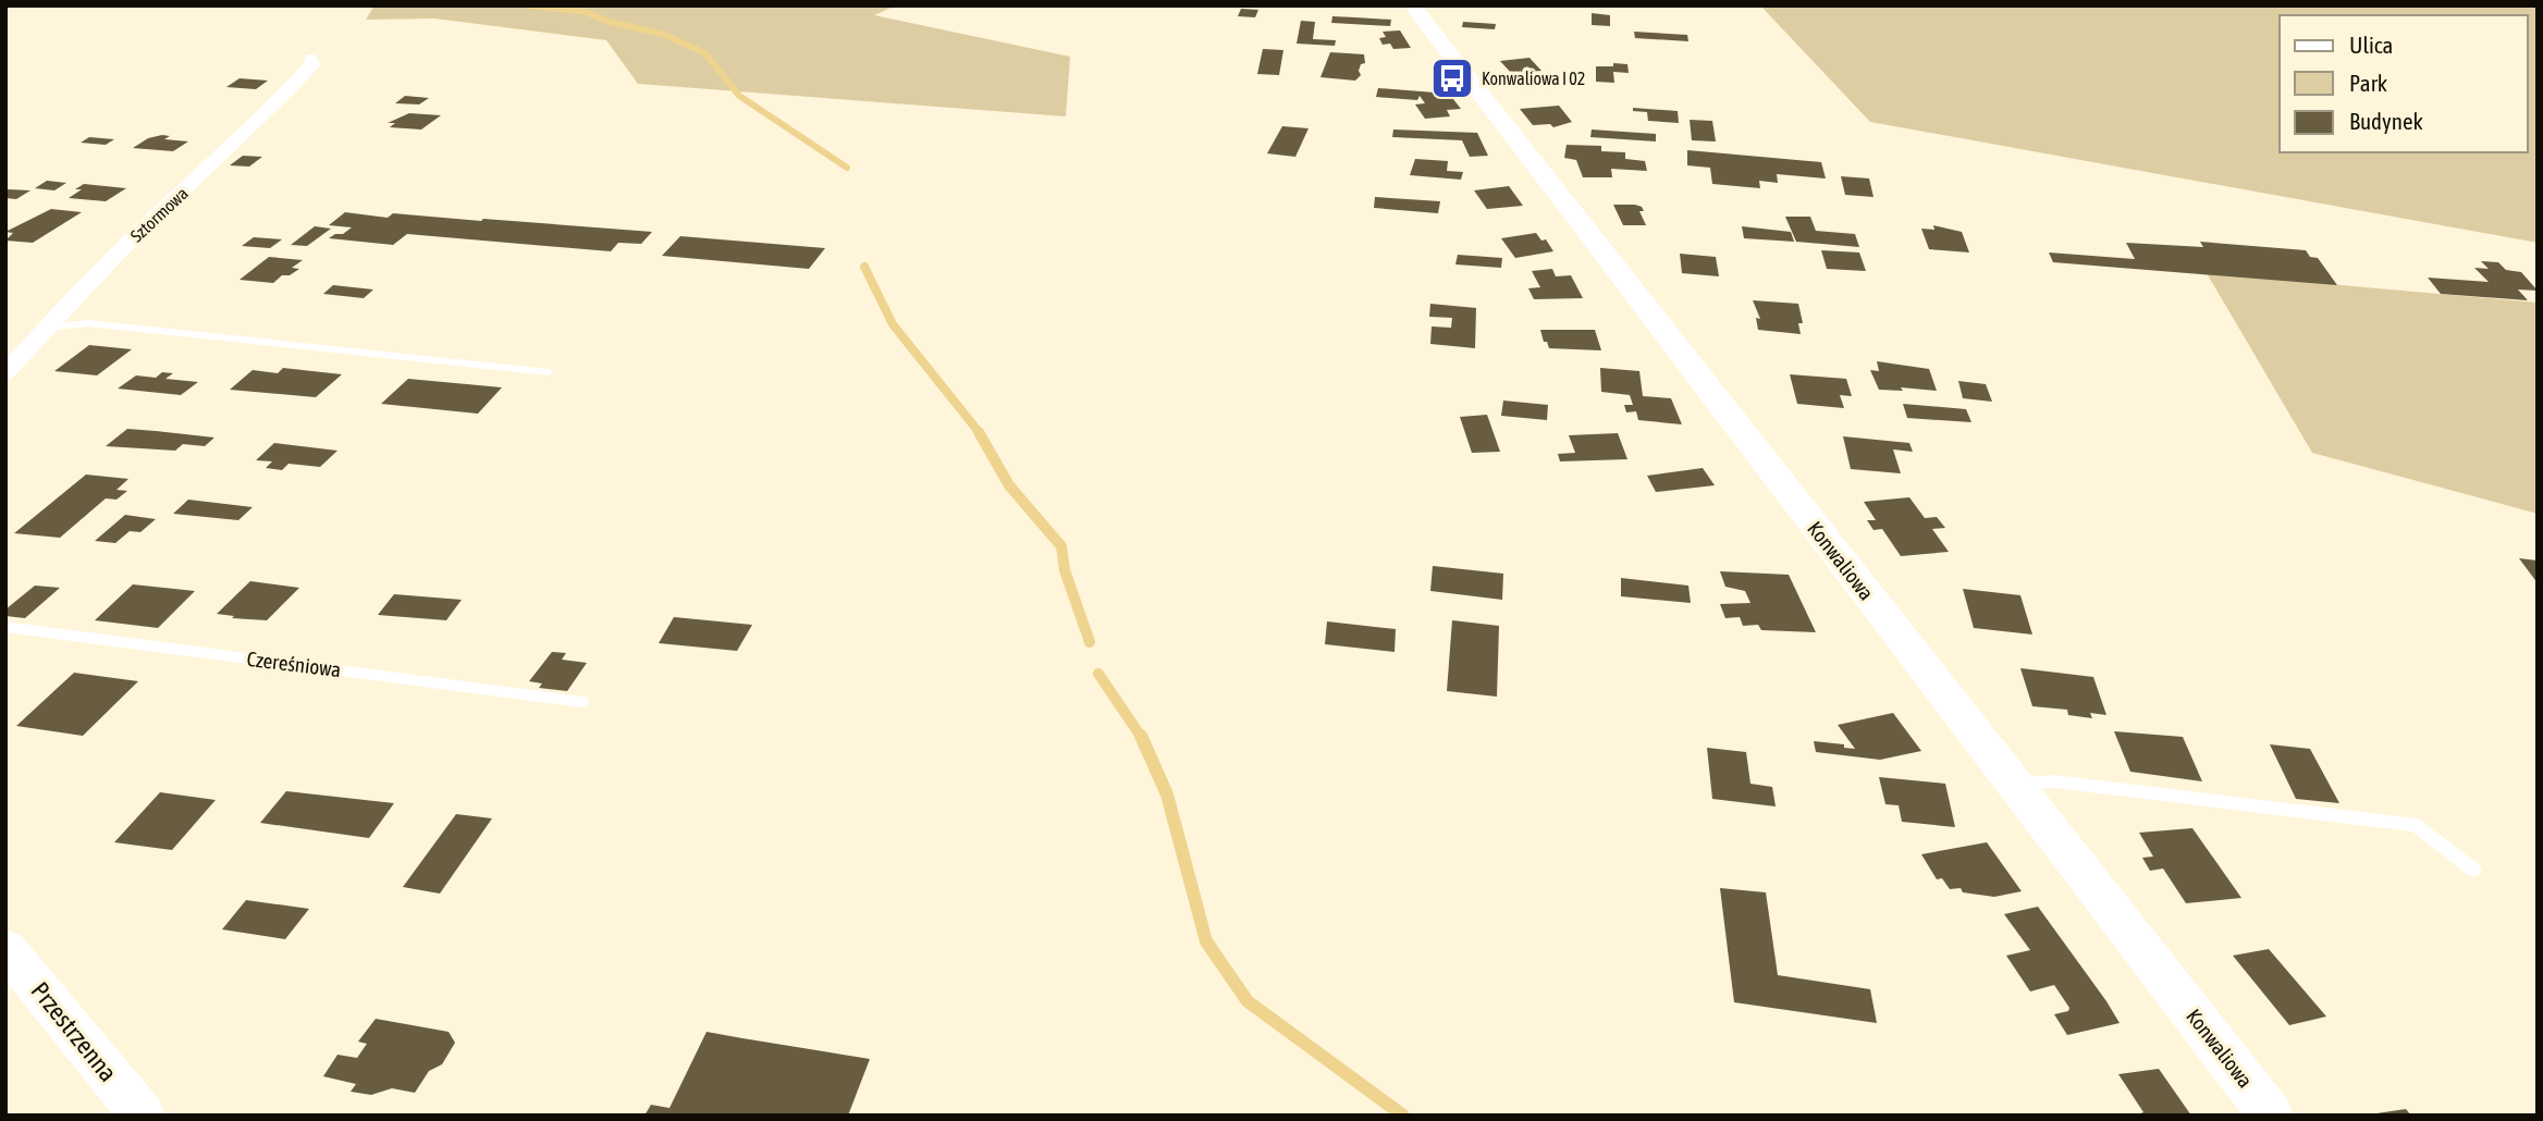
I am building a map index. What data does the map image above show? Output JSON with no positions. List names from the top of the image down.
{
  "streets": {
    "street": ["Sztormowa", "Konwaliowa", "Przestrzenna"],
    "lane": ["Czereśniowa"]
  },
  "places": {
    "bus stop": ["Konwaliowa I 02"]
  },
  "legend": ["Ulica", "Park", "Budynek"]
}
